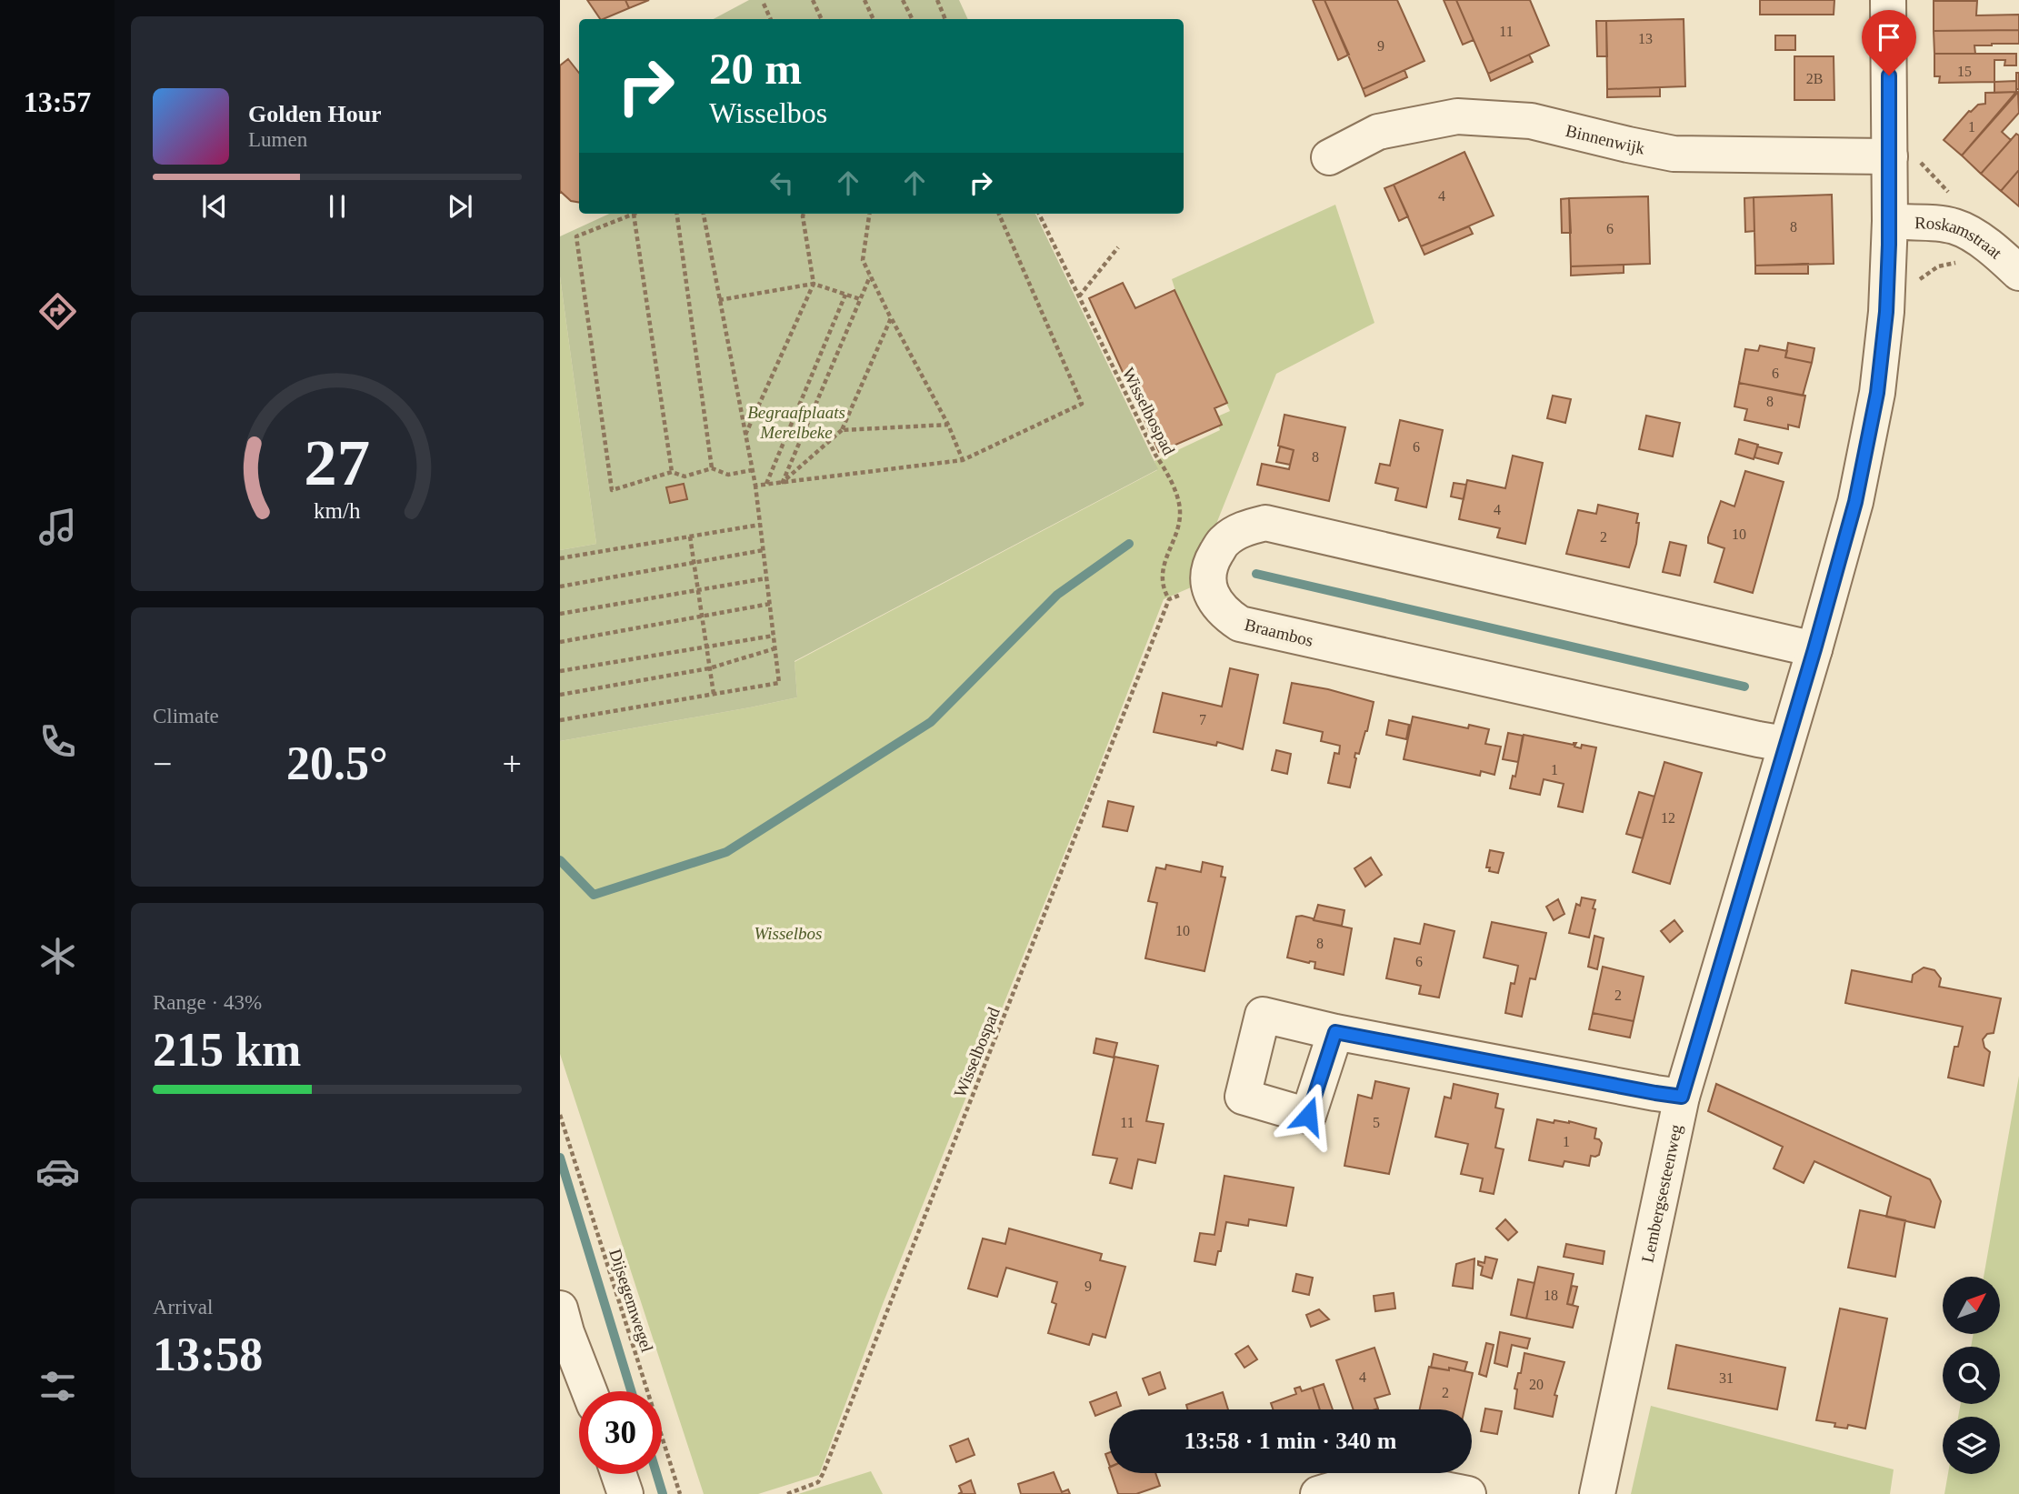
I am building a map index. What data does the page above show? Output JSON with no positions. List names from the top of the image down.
{
  "streets": {
    "street": [
      "Binnenwijk",
      "Roskamstraat",
      "Braambos",
      "Lembergsesteenweg"
    ],
    "path": ["Wisselbospad", "Dijsegemwegel"]
  },
  "crossings": [
    ["Binnenwijk", "Lembergsesteenweg"],
    ["Roskamstraat", "Lembergsesteenweg"],
    ["Braambos", "Lembergsesteenweg"]
  ],
  "parks": ["Begraafplaats Merelbeke", "Wisselbos"],
  "house_numbers": [
    "11",
    "13",
    "9",
    "15",
    "2B",
    "1",
    "4",
    "8",
    "6",
    "6",
    "8",
    "6",
    "8",
    "4",
    "10",
    "2",
    "7",
    "1",
    "12",
    "10",
    "8",
    "6",
    "2",
    "11",
    "5",
    "1",
    "9",
    "18",
    "4",
    "31",
    "20",
    "2"
  ],
  "north": "top right",
  "page": {
    "tabs": "13:57",
    "turn": ["20 m", "Wisselbos"],
    "song": ["Golden Hour", "Lumen"],
    "tile": [
      "Climate",
      ["Range · 43%", "215 km"],
      ["Arrival", "13:58"]
    ],
    "heat": ["−", "20.5°", "+"],
    "limit": "30",
    "trip": "13:58 · 1 min · 340 m",
    "gauge": ["27", "km/h"]
  }
}
